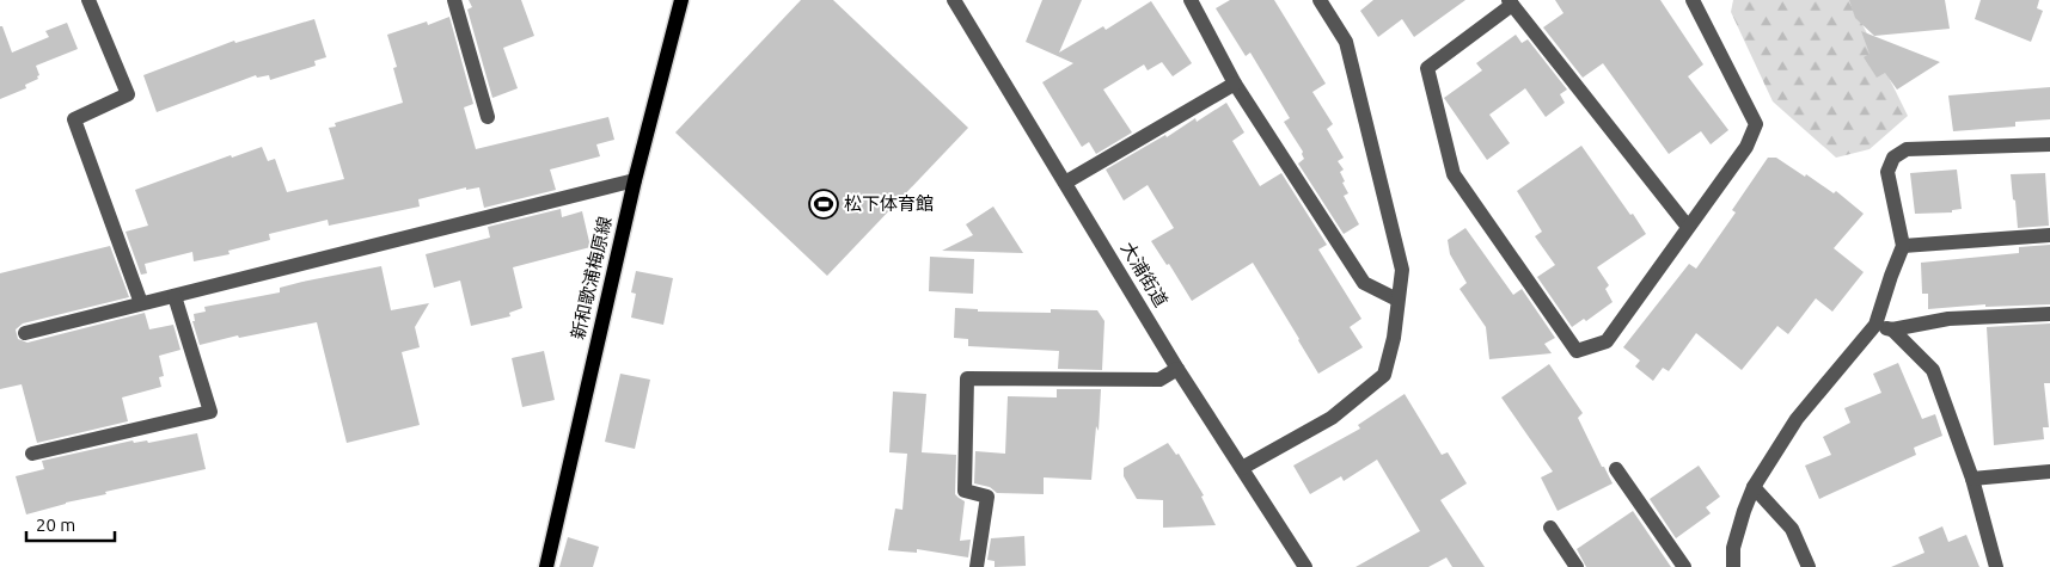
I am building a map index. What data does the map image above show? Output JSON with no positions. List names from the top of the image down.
{
  "streets": {
    "main road": ["新和歌浦梅原線"],
    "street": ["大浦街道"]
  },
  "places": {
    "sports": ["松下体育館"]
  },
  "scale_bar": "20 m"
}
